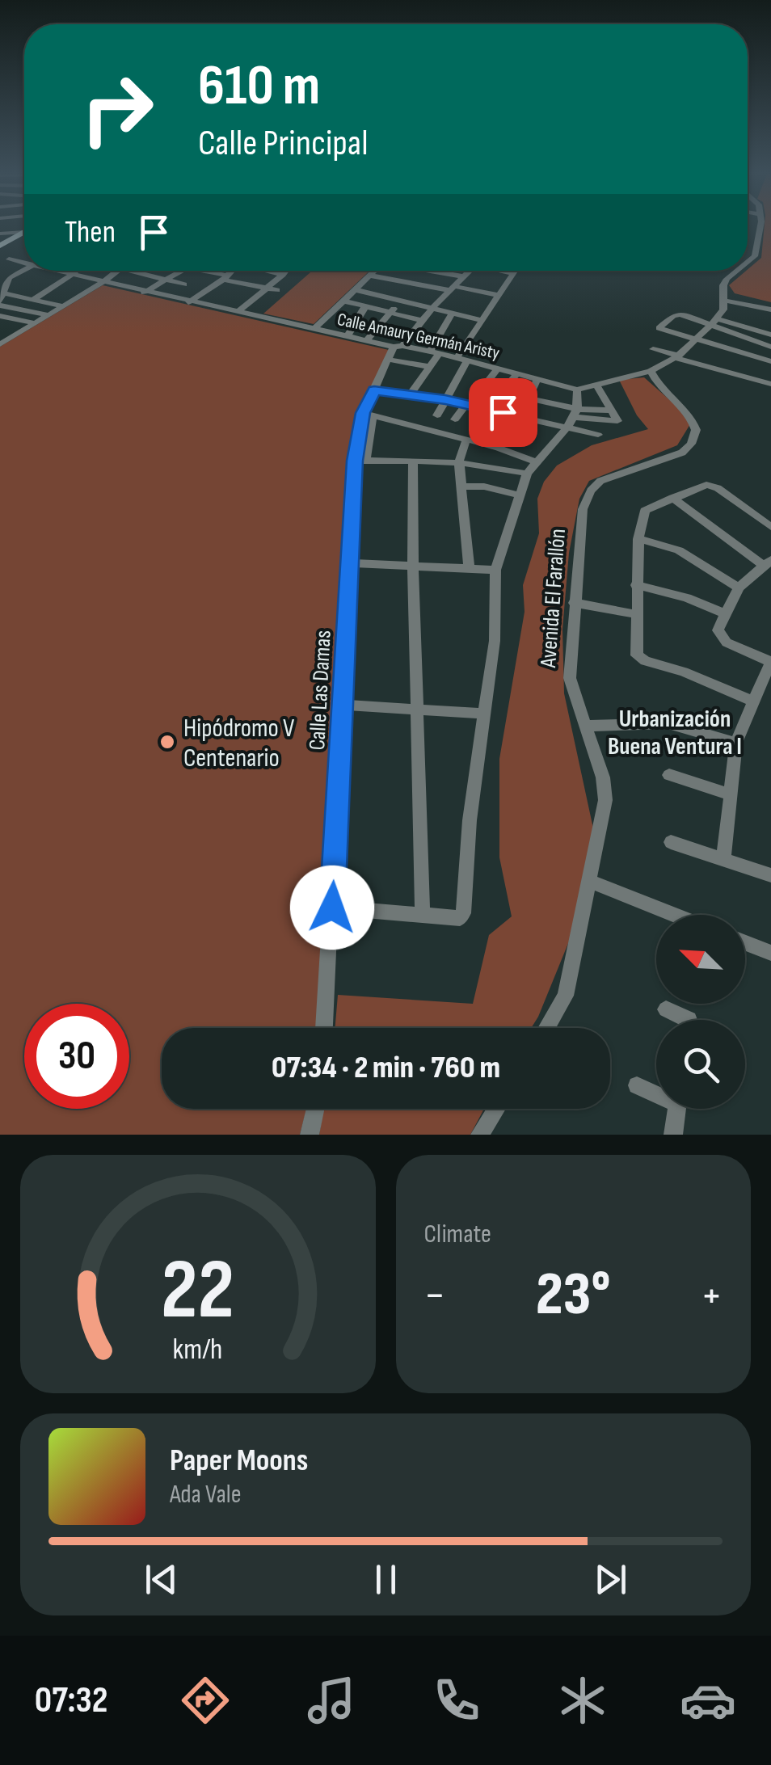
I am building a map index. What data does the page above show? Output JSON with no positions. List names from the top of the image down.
{
  "streets": {
    "street": ["Calle Amaury Germán Aristy", "Avenida El Farallón", "Calle Las Damas"]
  },
  "crossings": [
    ["Calle Amaury Germán Aristy", "Avenida El Farallón"],
    ["Calle Amaury Germán Aristy", "Calle Las Damas"]
  ],
  "districts": ["Urbanización Buena Ventura I"],
  "places": ["Hipódromo V Centenario"],
  "north": "top left",
  "page": {
    "turn": ["610 m", "Calle Principal"],
    "then": "Then",
    "limit": "30",
    "trip": "07:34 · 2 min · 760 m",
    "tile": "Climate",
    "heat": ["−", "23°", "+"],
    "song": ["Paper Moons", "Ada Vale"],
    "tabs": "07:32",
    "gauge": ["22", "km/h"]
  }
}
